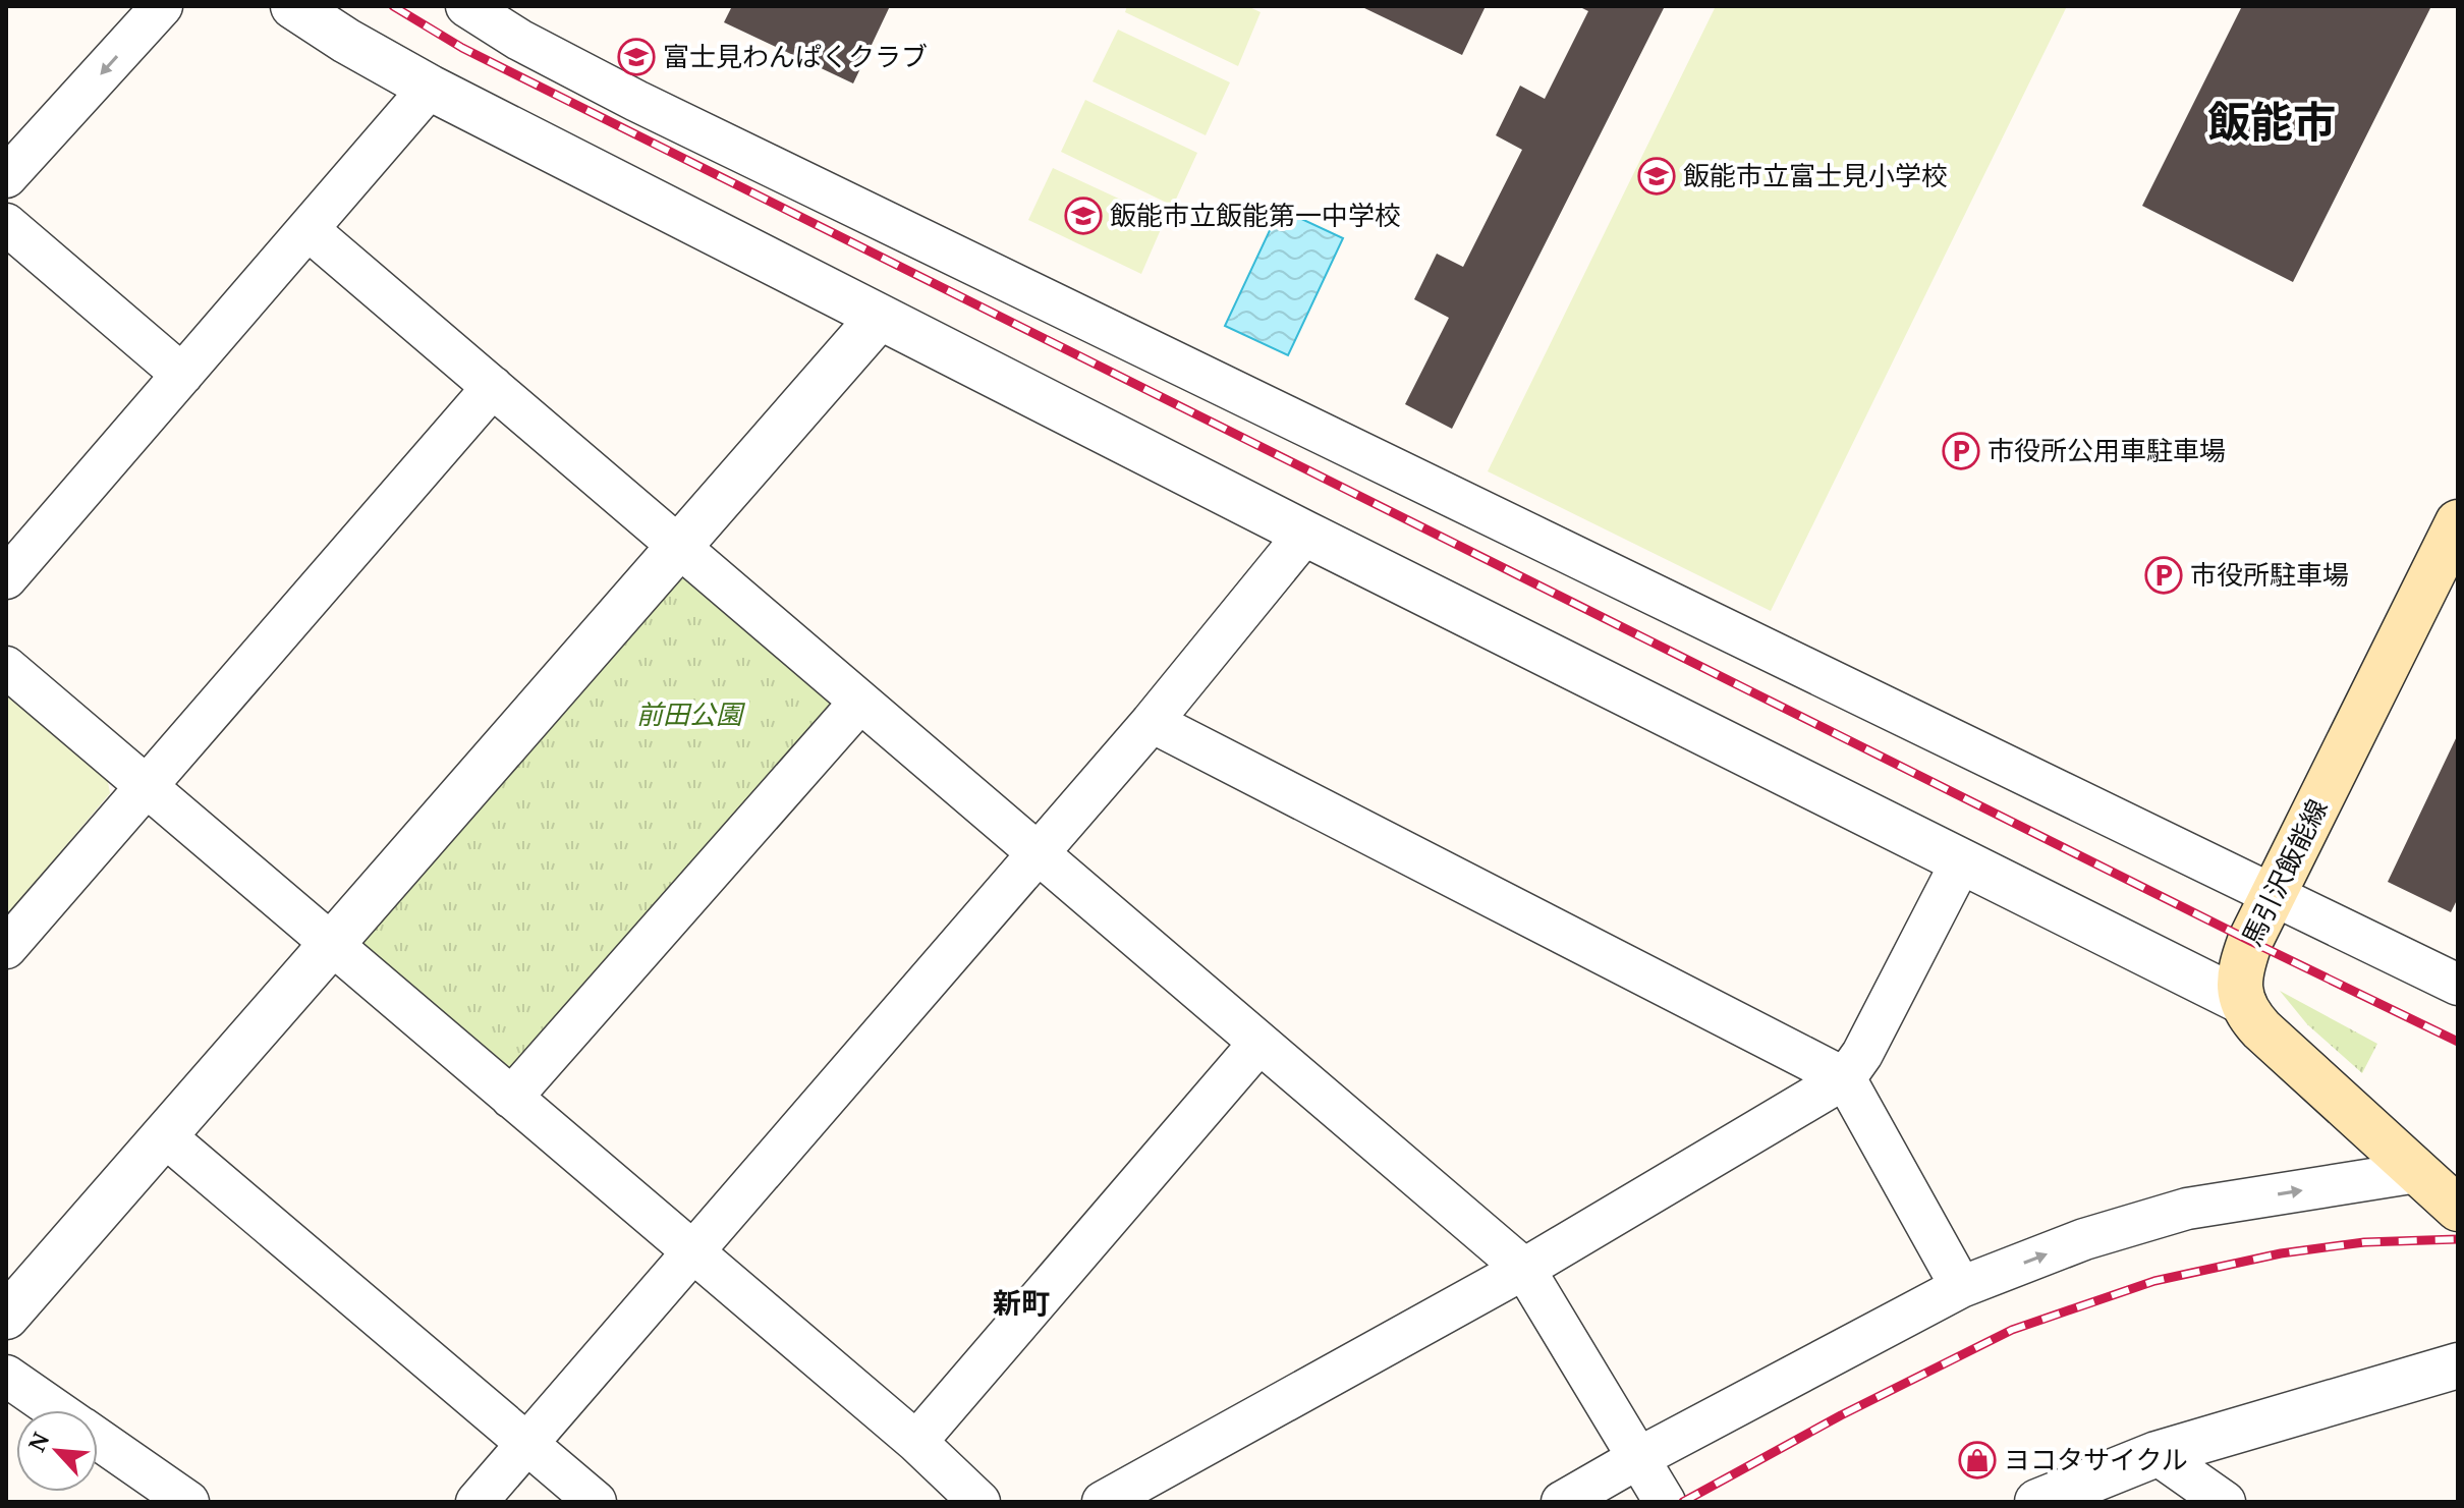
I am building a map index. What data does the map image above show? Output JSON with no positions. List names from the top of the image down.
{
  "streets": {
    "main road": ["馬引沢飯能線"]
  },
  "districts": ["飯能市", "新町"],
  "parks": ["前田公園"],
  "places": {
    "school or university": ["富士見わんぱくクラブ", "飯能市立富士見小学校", "飯能市立飯能第一中学校"],
    "parking": ["市役所公用車駐車場", "市役所駐車場"],
    "shop": ["ヨコタサイクル"]
  },
  "north": "top left"
}
